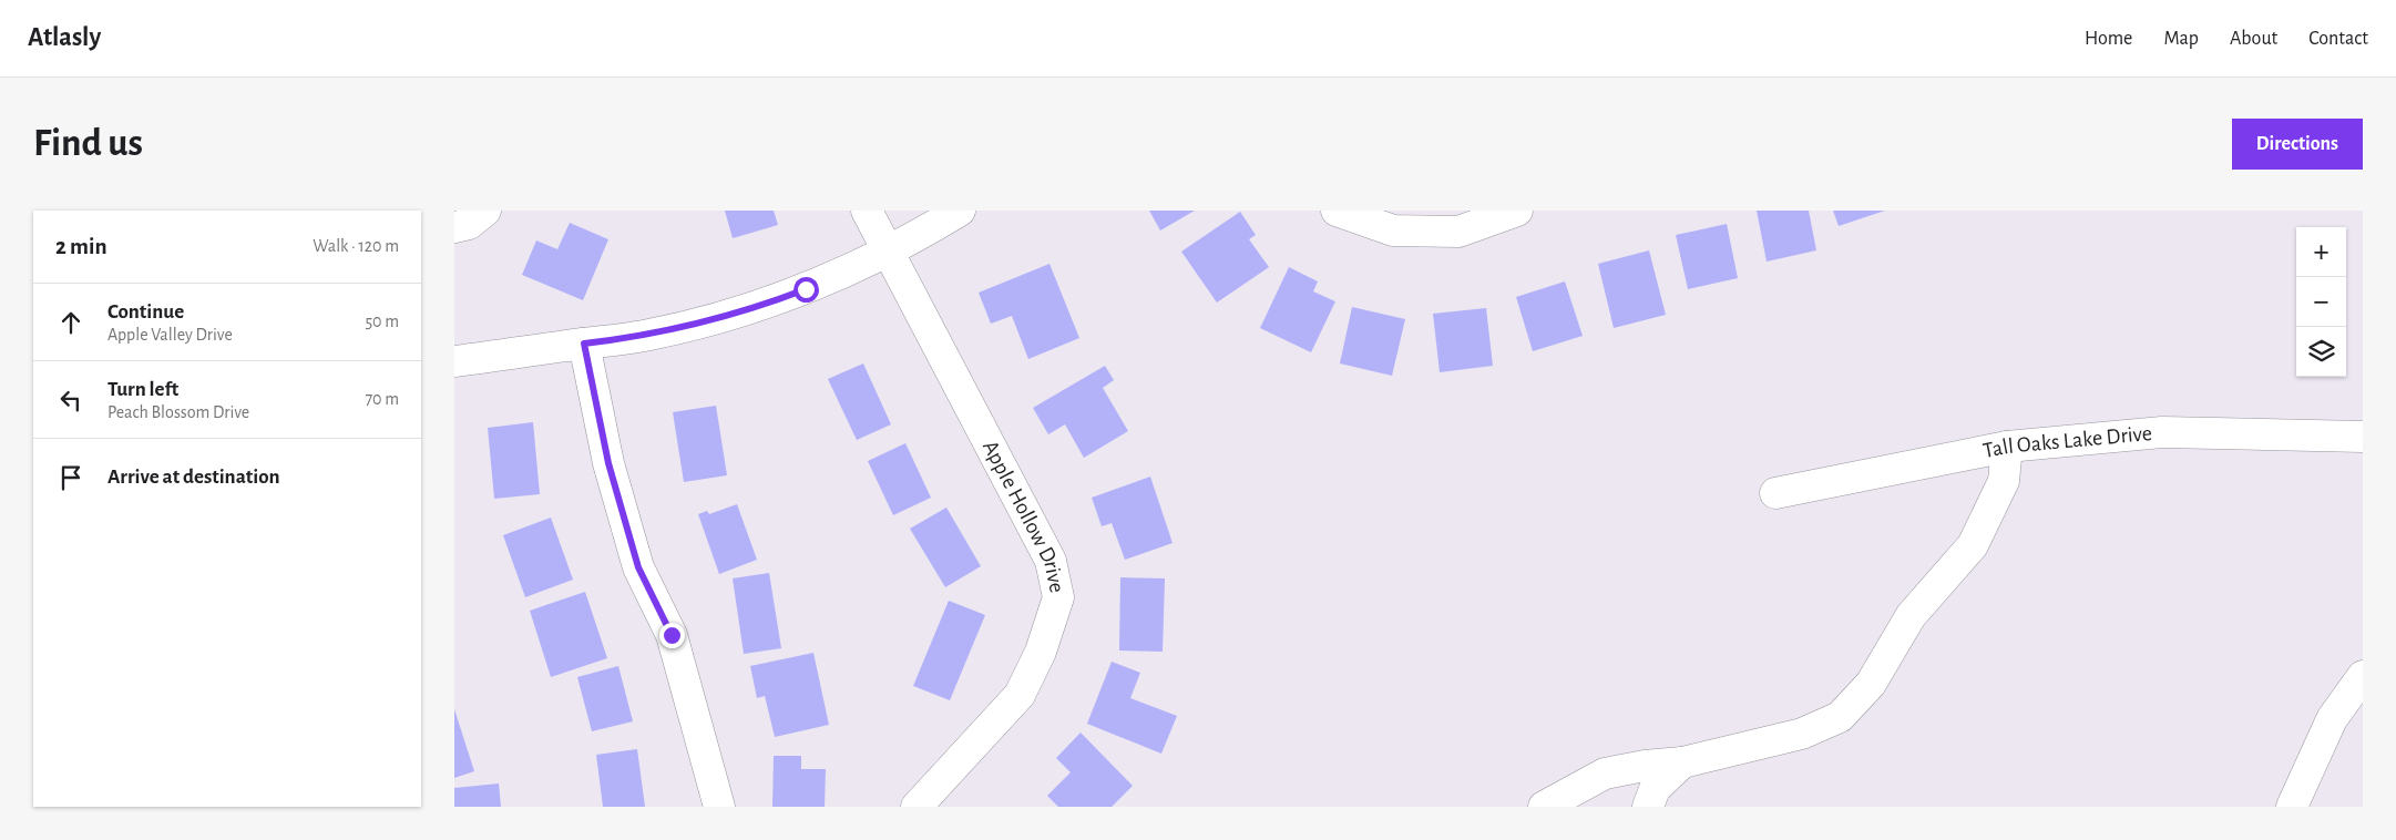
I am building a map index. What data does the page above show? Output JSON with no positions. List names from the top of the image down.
{
  "streets": {
    "street": ["Tall Oaks Lake Drive", "Apple Hollow Drive"]
  },
  "page": {
    "header": "Atlasly",
    "nav": [
      "Home",
      "Map",
      "About",
      "Contact"
    ],
    "buttons": "Directions",
    "title": "Find us",
    "heading": ["2 min", "Walk · 120 m"],
    "map_buttons": ["+", "−"],
    "list": [
      ["Continue", "Apple Valley Drive", "50 m"],
      ["Turn left", "Peach Blossom Drive", "70 m"],
      "Arrive at destination"
    ]
  }
}
